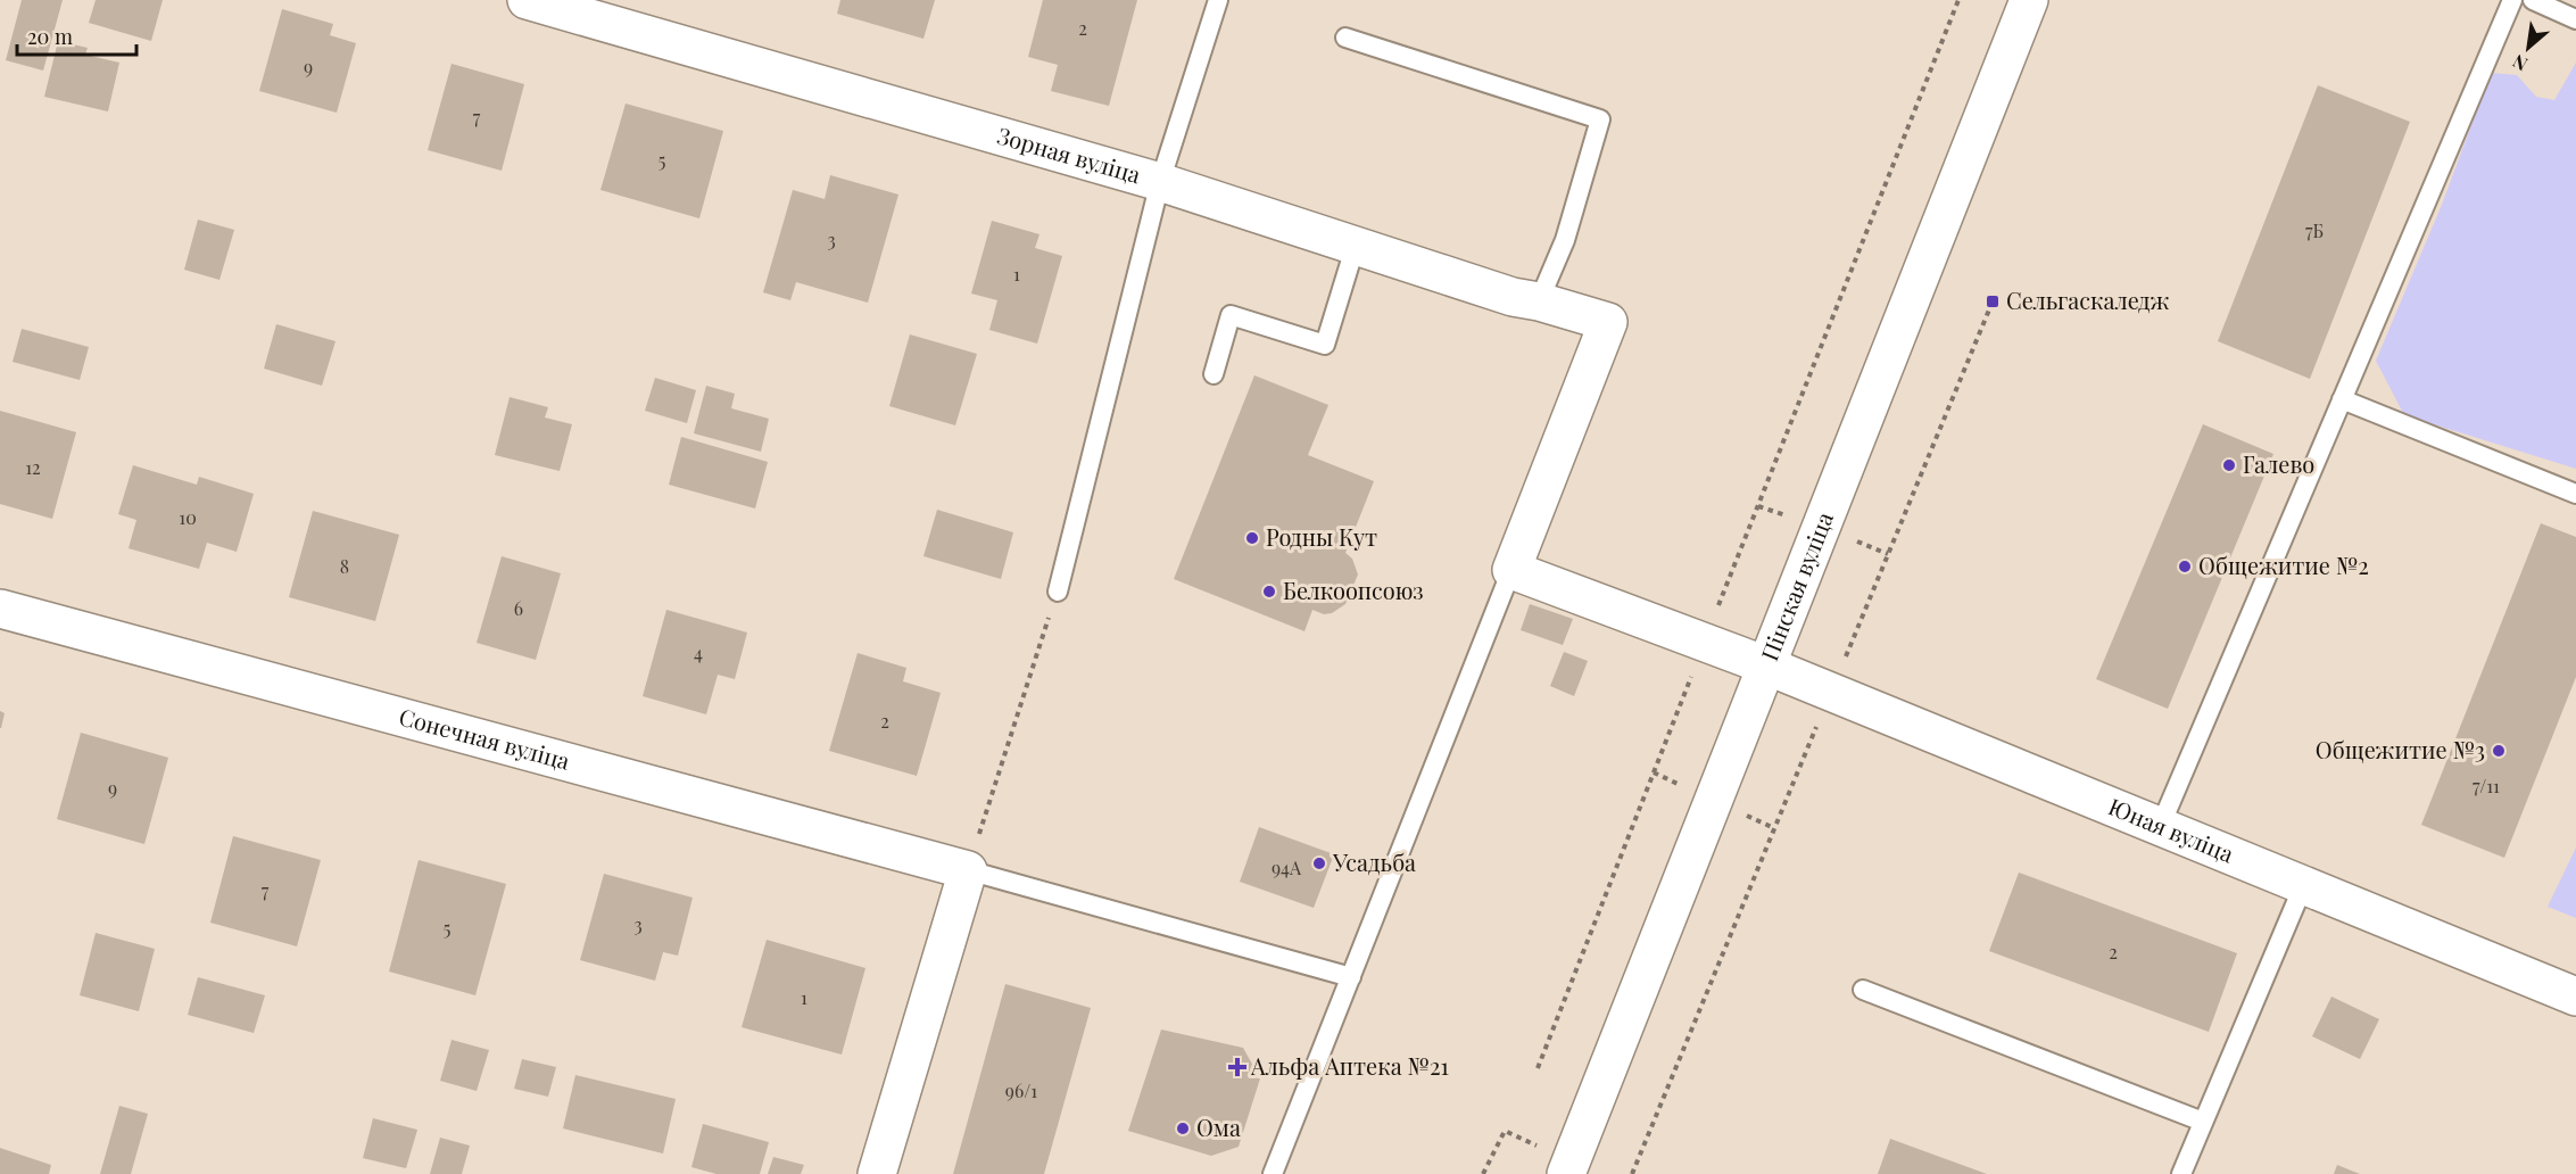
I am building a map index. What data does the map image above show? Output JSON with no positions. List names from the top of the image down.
{
  "streets": {
    "street": [
      "Зорная вуліца",
      "Пінская вуліца",
      "Сонечная вуліца",
      "Юная вуліца"
    ]
  },
  "crossings": [
    ["Зорная вуліца", "Юная вуліца"],
    ["Пінская вуліца", "Юная вуліца"]
  ],
  "places": {
    "transit": ["Сельгаскаледж"],
    "other": [
      "Галево",
      "Родны Кут",
      "Общежитие №2",
      "Белкоопсоюз",
      "Общежитие №3",
      "Усадьба",
      "Ома"
    ],
    "health": ["Альфа Аптека №21"]
  },
  "house_numbers": [
    "2",
    "9",
    "7",
    "5",
    "7Б",
    "3",
    "1",
    "12",
    "10",
    "8",
    "6",
    "4",
    "2",
    "7/11",
    "9",
    "94А",
    "7",
    "3",
    "5",
    "2",
    "1",
    "96/1"
  ],
  "scale_bar": "20 m",
  "north": "bottom left"
}
